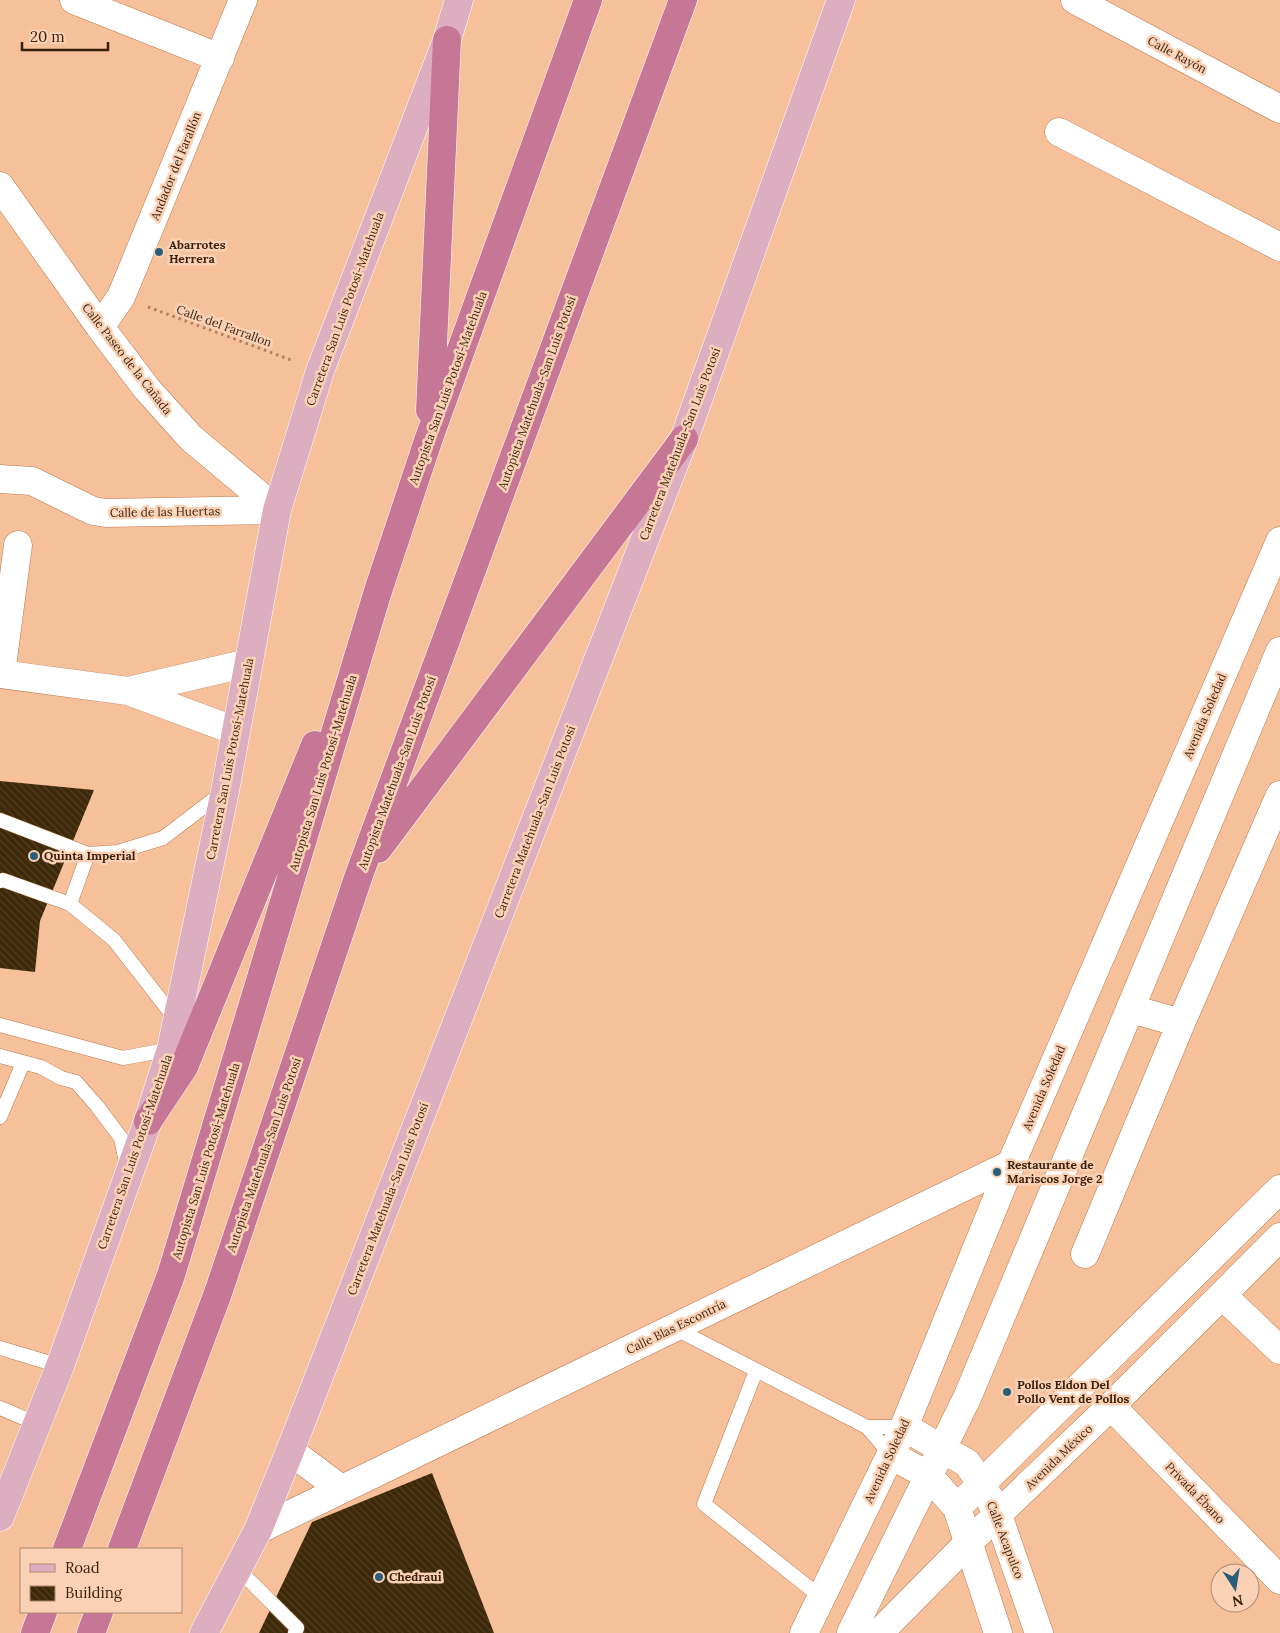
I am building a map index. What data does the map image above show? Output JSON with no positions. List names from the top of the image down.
{
  "streets": {
    "highway": ["Autopista San Luis Potosí-Matehuala", "Autopista Matehuala-San Luis Potosí"],
    "main road": ["Carretera San Luis Potosí-Matehuala", "Carretera Matehuala-San Luis Potosí"],
    "street": [
      "Calle Rayón",
      "Andador del Farallón",
      "Calle Paseo de la Cañada",
      "Calle de las Huertas",
      "Avenida Soledad",
      "Calle Blas Escontría",
      "Avenida México",
      "Privada Ébano",
      "Calle Acapulco"
    ],
    "path": ["Calle del Farrallon"]
  },
  "crossings": [
    ["Andador del Farallón", "Calle del Farrallon"],
    ["Andador del Farallón", "Calle Paseo de la Cañada"],
    ["Carretera San Luis Potosí-Matehuala", "Calle del Farrallon"],
    ["Carretera San Luis Potosí-Matehuala", "Calle Paseo de la Cañada"],
    ["Carretera San Luis Potosí-Matehuala", "Calle de las Huertas"],
    ["Calle Paseo de la Cañada", "Calle de las Huertas"],
    ["Carretera Matehuala-San Luis Potosí", "Calle Blas Escontría"],
    ["Avenida Soledad", "Calle Blas Escontría"],
    ["Avenida Soledad", "Calle Acapulco"],
    ["Avenida México", "Privada Ébano"],
    ["Avenida México", "Calle Acapulco"]
  ],
  "places": [
    "Abarrotes Herrera",
    "Quinta Imperial",
    "Restaurante de Mariscos Jorge 2",
    "Pollos Eldon Del Pollo Vent de Pollos",
    "Chedraui"
  ],
  "legend": ["Road", "Building"],
  "scale_bar": "20 m",
  "north": "bottom"
}
